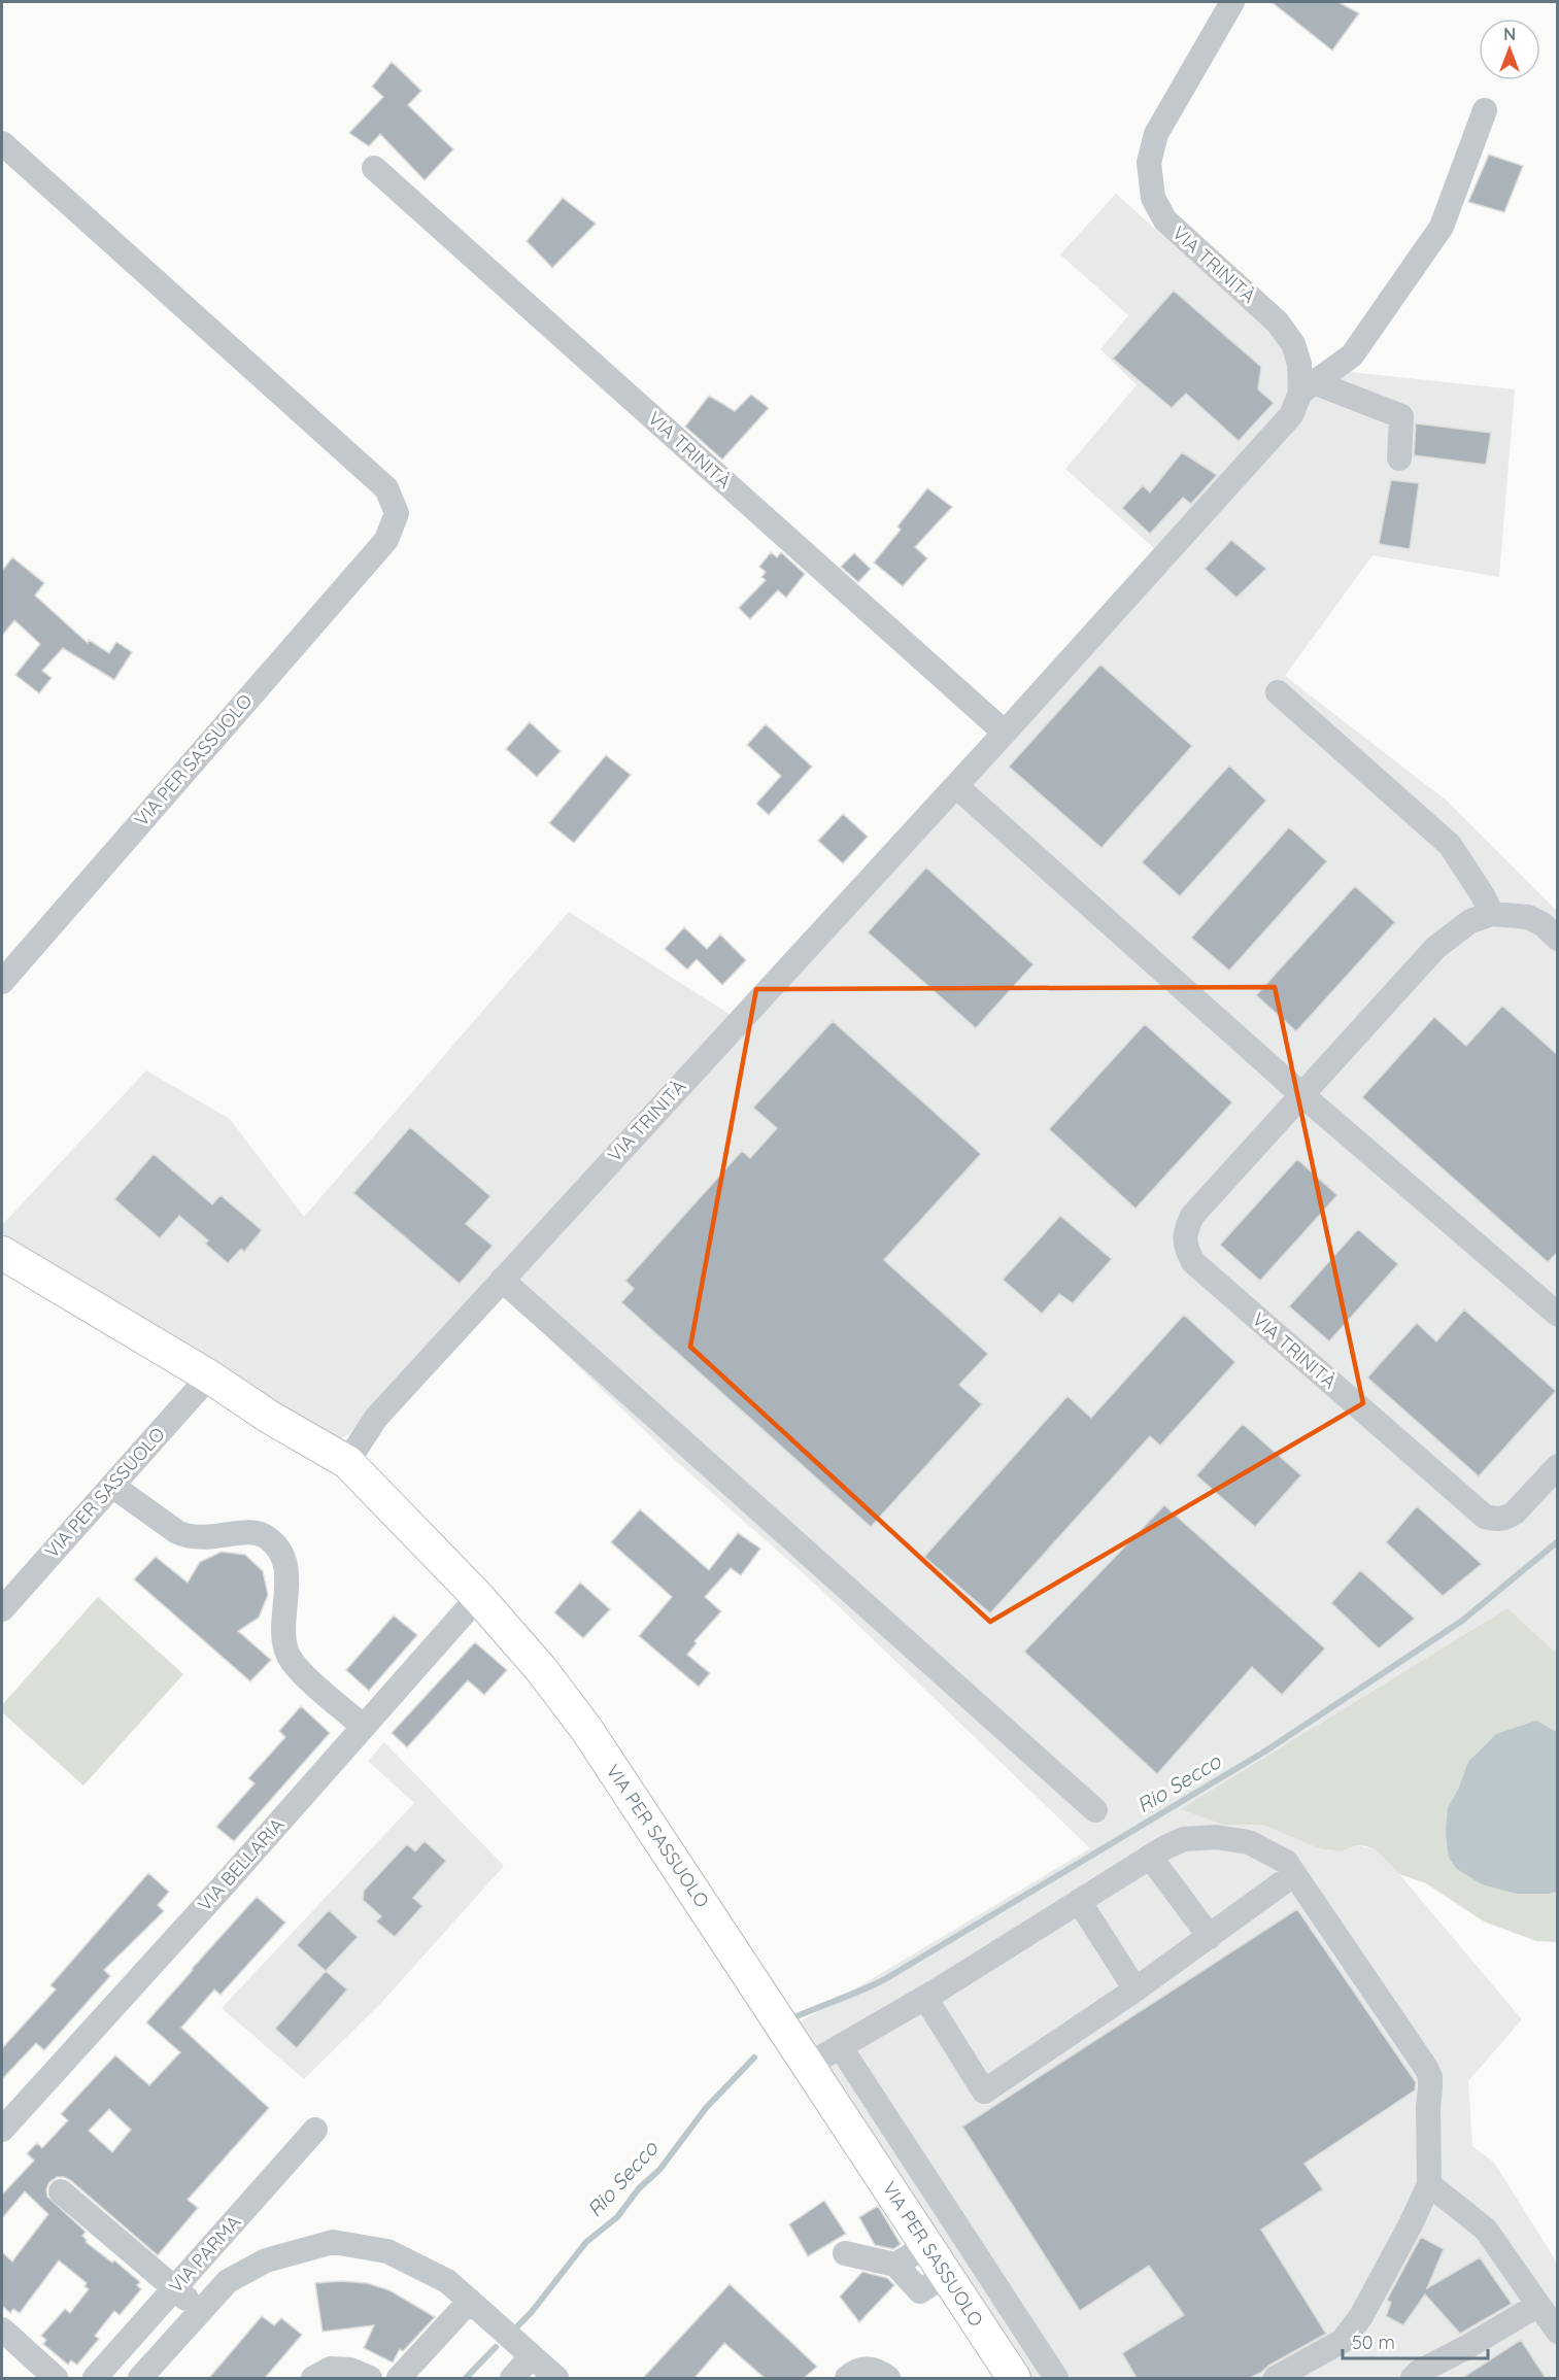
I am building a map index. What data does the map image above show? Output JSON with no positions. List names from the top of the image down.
{
  "streets": {
    "main road": ["VIA PER SASSUOLO"],
    "street": ["VIA TRINITÀ", "VIA BELLARIA", "VIA PARMA"]
  },
  "crossings": [
    ["VIA TRINITÀ", "VIA PER SASSUOLO"],
    ["VIA PER SASSUOLO", "VIA BELLARIA"]
  ],
  "water": ["Rio Secco"],
  "scale_bar": "50 m",
  "north": "top"
}
